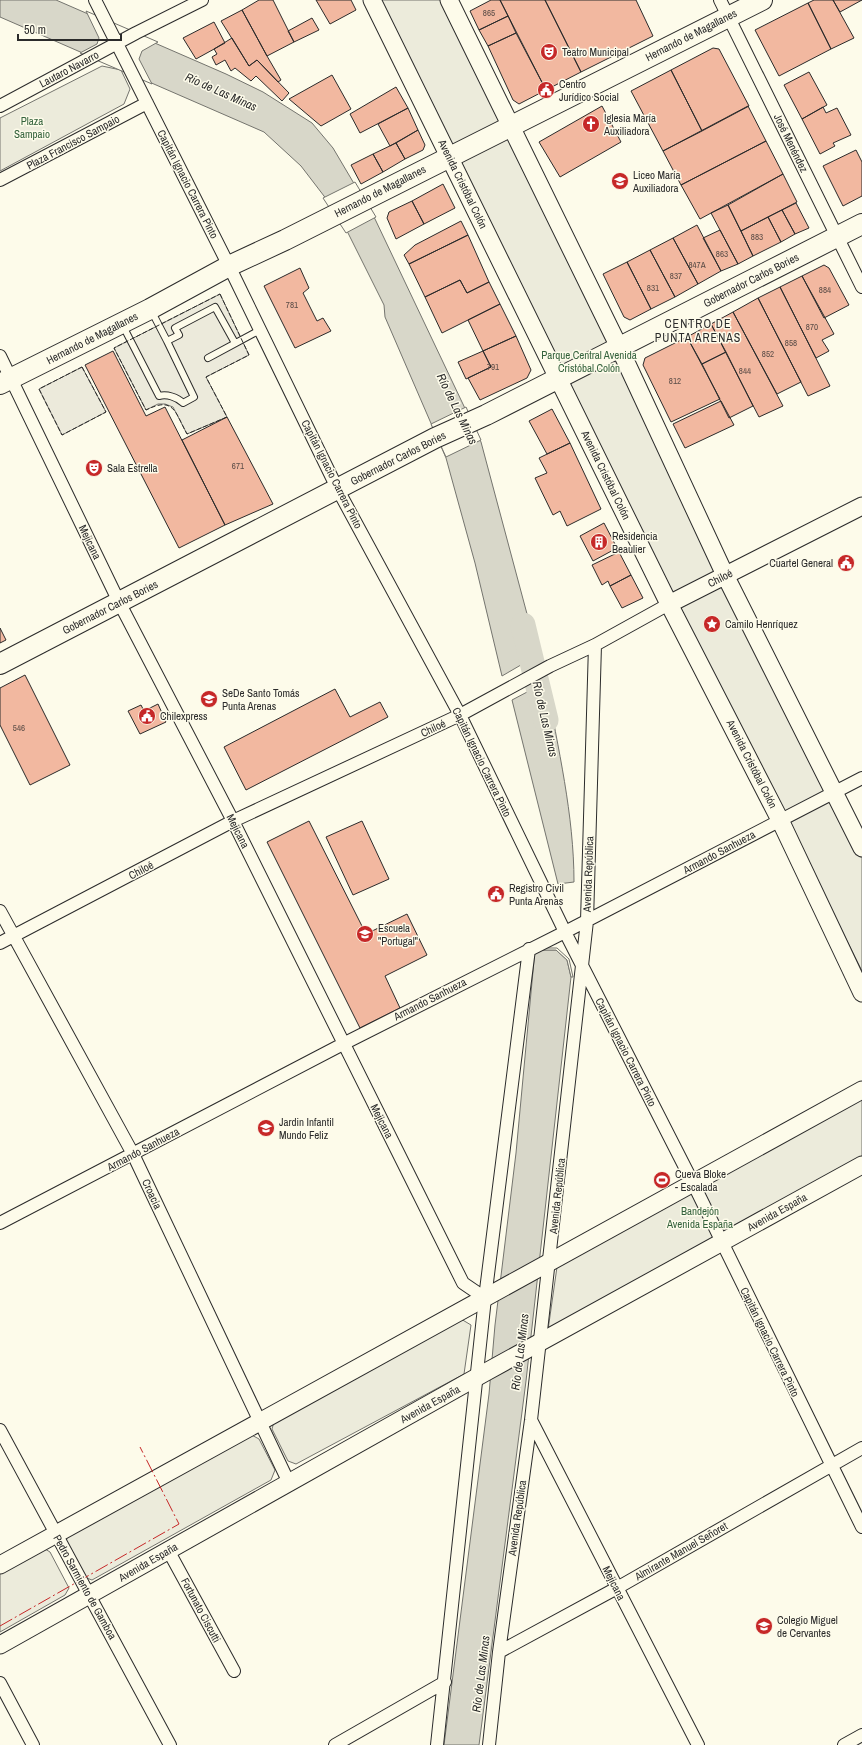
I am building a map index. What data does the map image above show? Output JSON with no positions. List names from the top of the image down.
{
  "streets": {
    "main road": [
      "Hernando de Magallanes",
      "Avenida Cristóbal Colón",
      "Gobernador Carlos Bories",
      "Chiloé",
      "Avenida España"
    ],
    "street": [
      "Lautaro Navarro",
      "Plaza Francisco Sampaio",
      "José Menéndez",
      "Capitán Ignacio Carrera Pinto",
      "Mejicana",
      "Armando Sanhueza",
      "Avenida República",
      "Croacia",
      "Almirante Manuel Señoret",
      "Pedro Sarmiento de Gamboa",
      "Fortunato Ciscutti"
    ]
  },
  "crossings": [
    ["Hernando de Magallanes", "José Menéndez"],
    ["Hernando de Magallanes", "Capitán Ignacio Carrera Pinto"],
    ["Hernando de Magallanes", "Avenida Cristóbal Colón"],
    ["Hernando de Magallanes", "Mejicana"],
    ["Lautaro Navarro", "Capitán Ignacio Carrera Pinto"],
    ["Plaza Francisco Sampaio", "Capitán Ignacio Carrera Pinto"],
    ["José Menéndez", "Gobernador Carlos Bories"],
    ["Capitán Ignacio Carrera Pinto", "Gobernador Carlos Bories"],
    ["Capitán Ignacio Carrera Pinto", "Chiloé"],
    ["Capitán Ignacio Carrera Pinto", "Armando Sanhueza"],
    ["Capitán Ignacio Carrera Pinto", "Avenida República"],
    ["Capitán Ignacio Carrera Pinto", "Avenida España"],
    ["Capitán Ignacio Carrera Pinto", "Almirante Manuel Señoret"],
    ["Avenida Cristóbal Colón", "Gobernador Carlos Bories"],
    ["Avenida Cristóbal Colón", "Chiloé"],
    ["Avenida Cristóbal Colón", "Armando Sanhueza"],
    ["Gobernador Carlos Bories", "Mejicana"],
    ["Mejicana", "Chiloé"],
    ["Mejicana", "Armando Sanhueza"],
    ["Mejicana", "Avenida República"],
    ["Mejicana", "Almirante Manuel Señoret"],
    ["Chiloé", "Avenida República"],
    ["Chiloé", "Croacia"],
    ["Armando Sanhueza", "Avenida República"],
    ["Armando Sanhueza", "Croacia"],
    ["Avenida República", "Avenida España"],
    ["Avenida República", "Almirante Manuel Señoret"],
    ["Croacia", "Avenida España"],
    ["Avenida España", "Pedro Sarmiento de Gamboa"],
    ["Avenida España", "Fortunato Ciscutti"]
  ],
  "districts": ["CENTRO DE PUNTA ARENAS"],
  "water": ["Río de Las Minas"],
  "parks": ["Plaza Sampaio", "Parque Central Avenida Cristóbal Colón", "Bandejón Avenida España"],
  "places": {
    "theatre": ["Teatro Municipal", "Sala Estrella"],
    "public building": [
      "Centro Jurídico Social",
      "Cuartel General",
      "Chilexpress",
      "Registro Civil Punta Arenas"
    ],
    "church": ["Iglesia María Auxiliadora"],
    "school or university": [
      "Liceo María Auxiliadora",
      "SeDe Santo Tomás Punta Arenas",
      "Escuela \"Portugal\"",
      "Jardin Infantil Mundo Feliz",
      "Colegio Miguel de Cervantes"
    ],
    "building": ["Residencia Beaulier"],
    "place": ["Camilo Henríquez"],
    "sports": ["Cueva Bloke - Escalada"]
  },
  "house_numbers": [
    "865",
    "883",
    "863",
    "847A",
    "837",
    "831",
    "884",
    "781",
    "870",
    "858",
    "852",
    "791",
    "844",
    "812",
    "671",
    "546"
  ],
  "scale_bar": "50 m"
}
